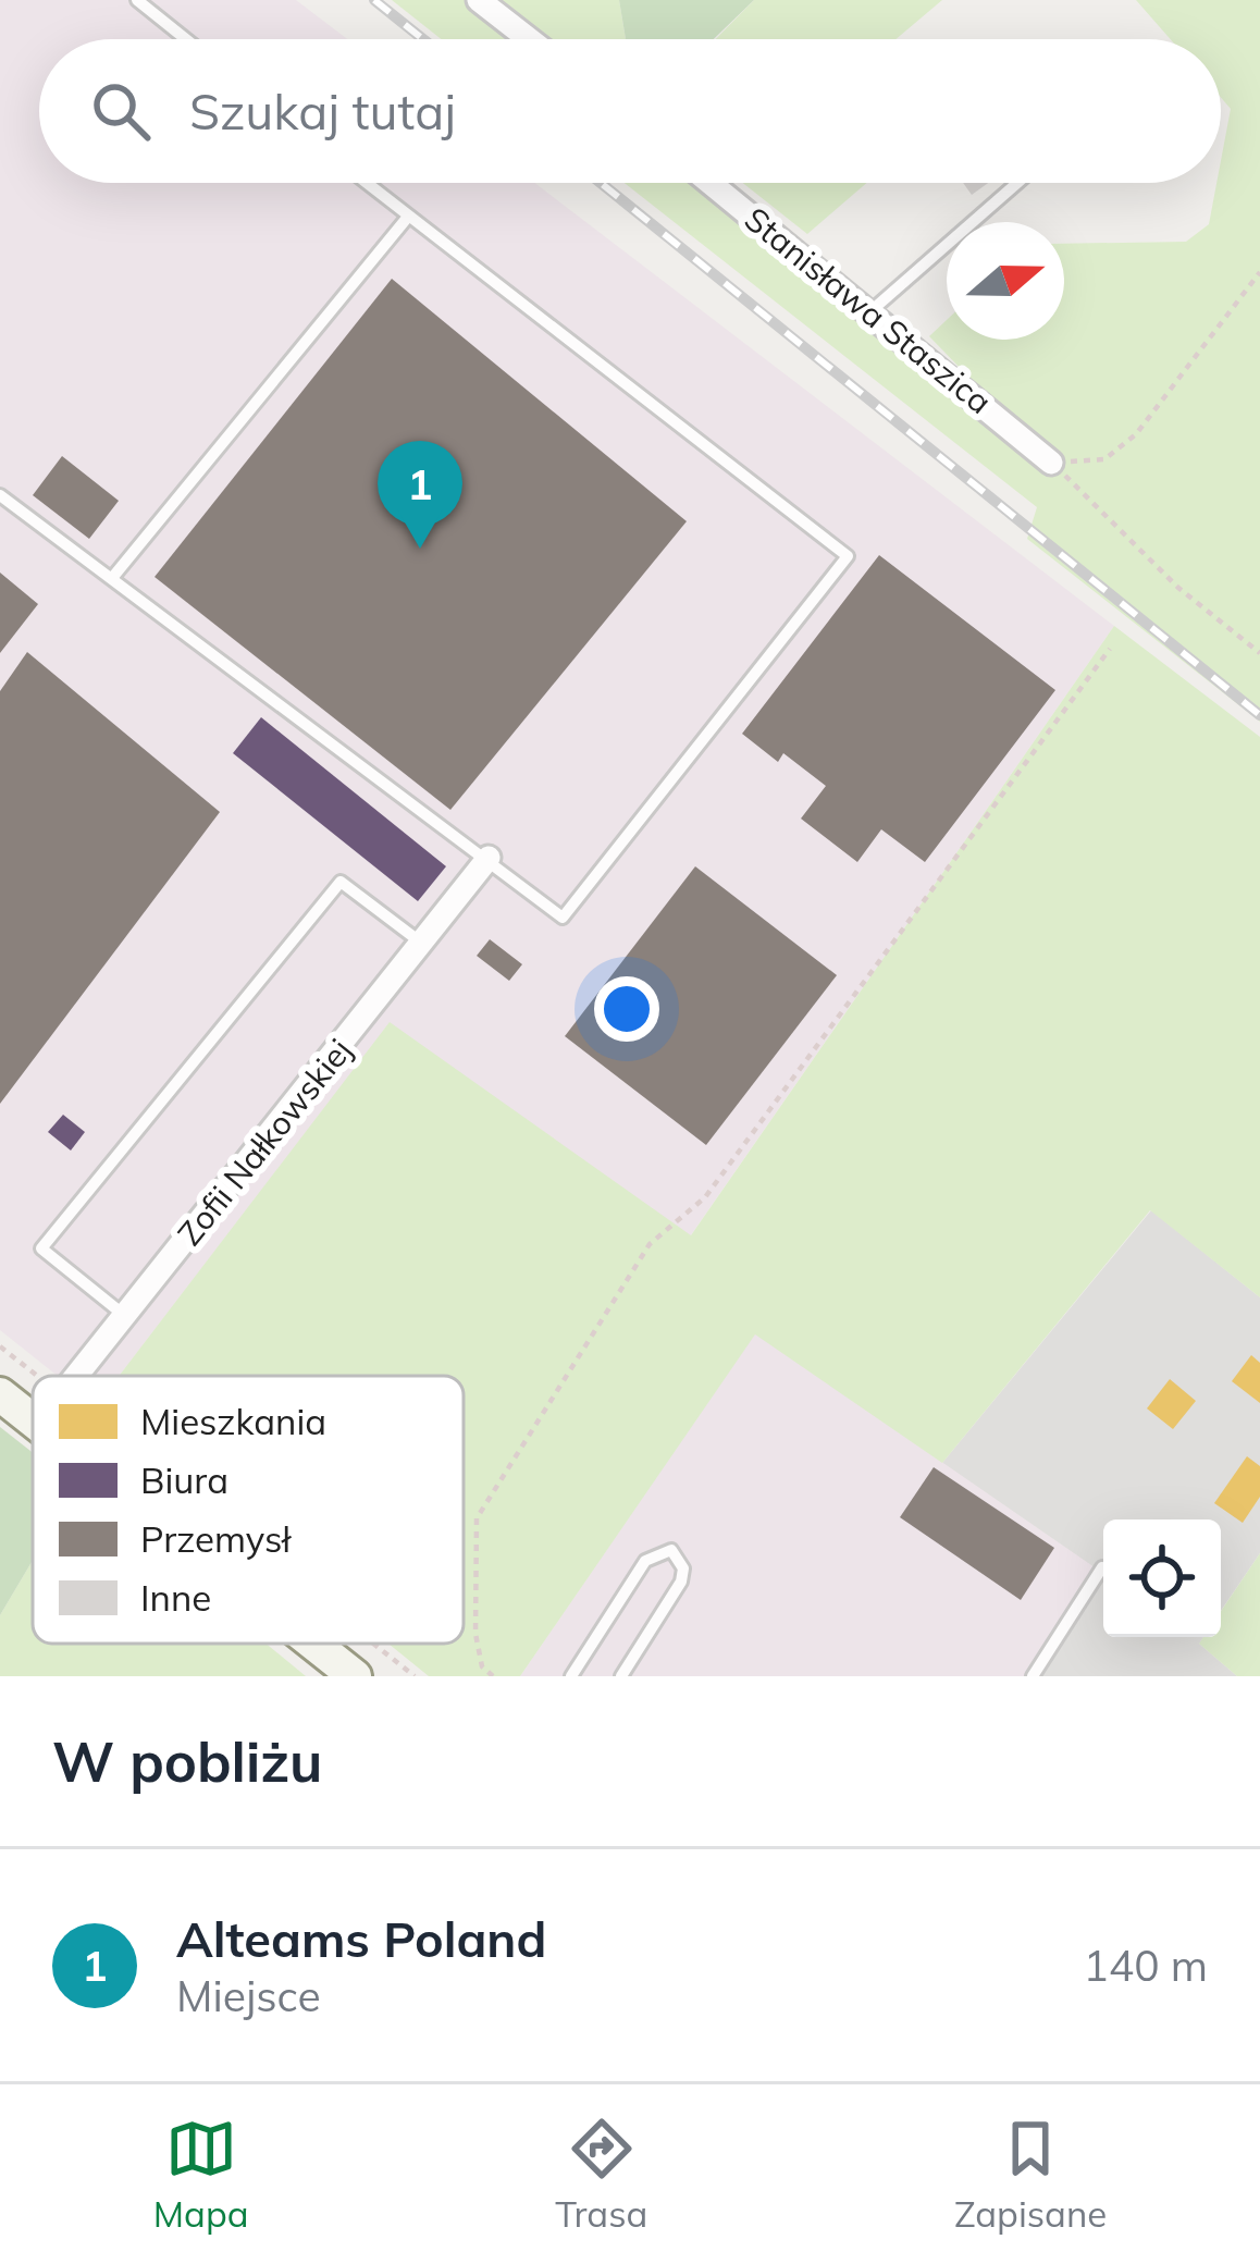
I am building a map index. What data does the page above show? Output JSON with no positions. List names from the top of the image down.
{
  "streets": {
    "street": ["Stanisława Staszica", "Zofii Nałkowskiej"]
  },
  "legend": [
    "Mieszkania",
    "Biura",
    "Przemysł",
    "Inne"
  ],
  "north": "right",
  "page": {
    "search": "Szukaj tutaj",
    "pins": "1",
    "heading": "W pobliżu",
    "list": [
      {
        "mark": "1",
        "name": "Alteams Poland",
        "note": "Miejsce",
        "value": "140 m"
      }
    ],
    "nav": ["Mapa", "Trasa", "Zapisane"]
  }
}
